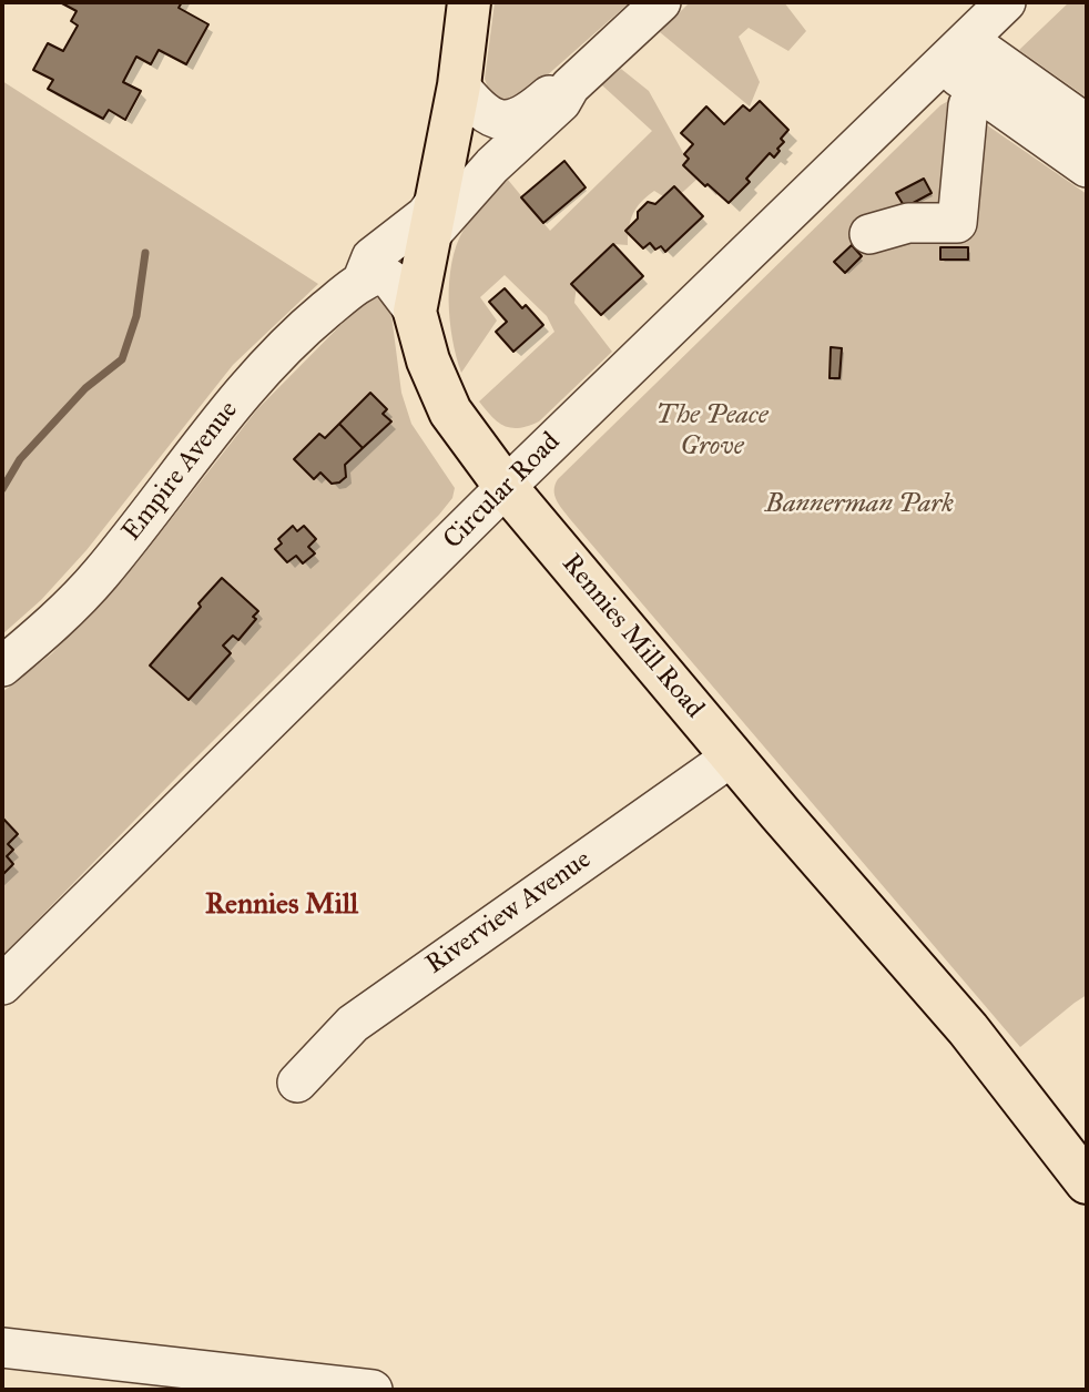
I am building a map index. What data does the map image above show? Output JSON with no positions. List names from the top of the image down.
{
  "streets": {
    "main road": ["Rennies Mill Road"],
    "street": ["Empire Avenue", "Circular Road", "Riverview Avenue"]
  },
  "crossings": [
    ["Empire Avenue", "Rennies Mill Road"],
    ["Circular Road", "Rennies Mill Road"],
    ["Rennies Mill Road", "Riverview Avenue"]
  ],
  "districts": ["Rennies Mill"],
  "parks": ["The Peace Grove", "Bannerman Park"]
}
